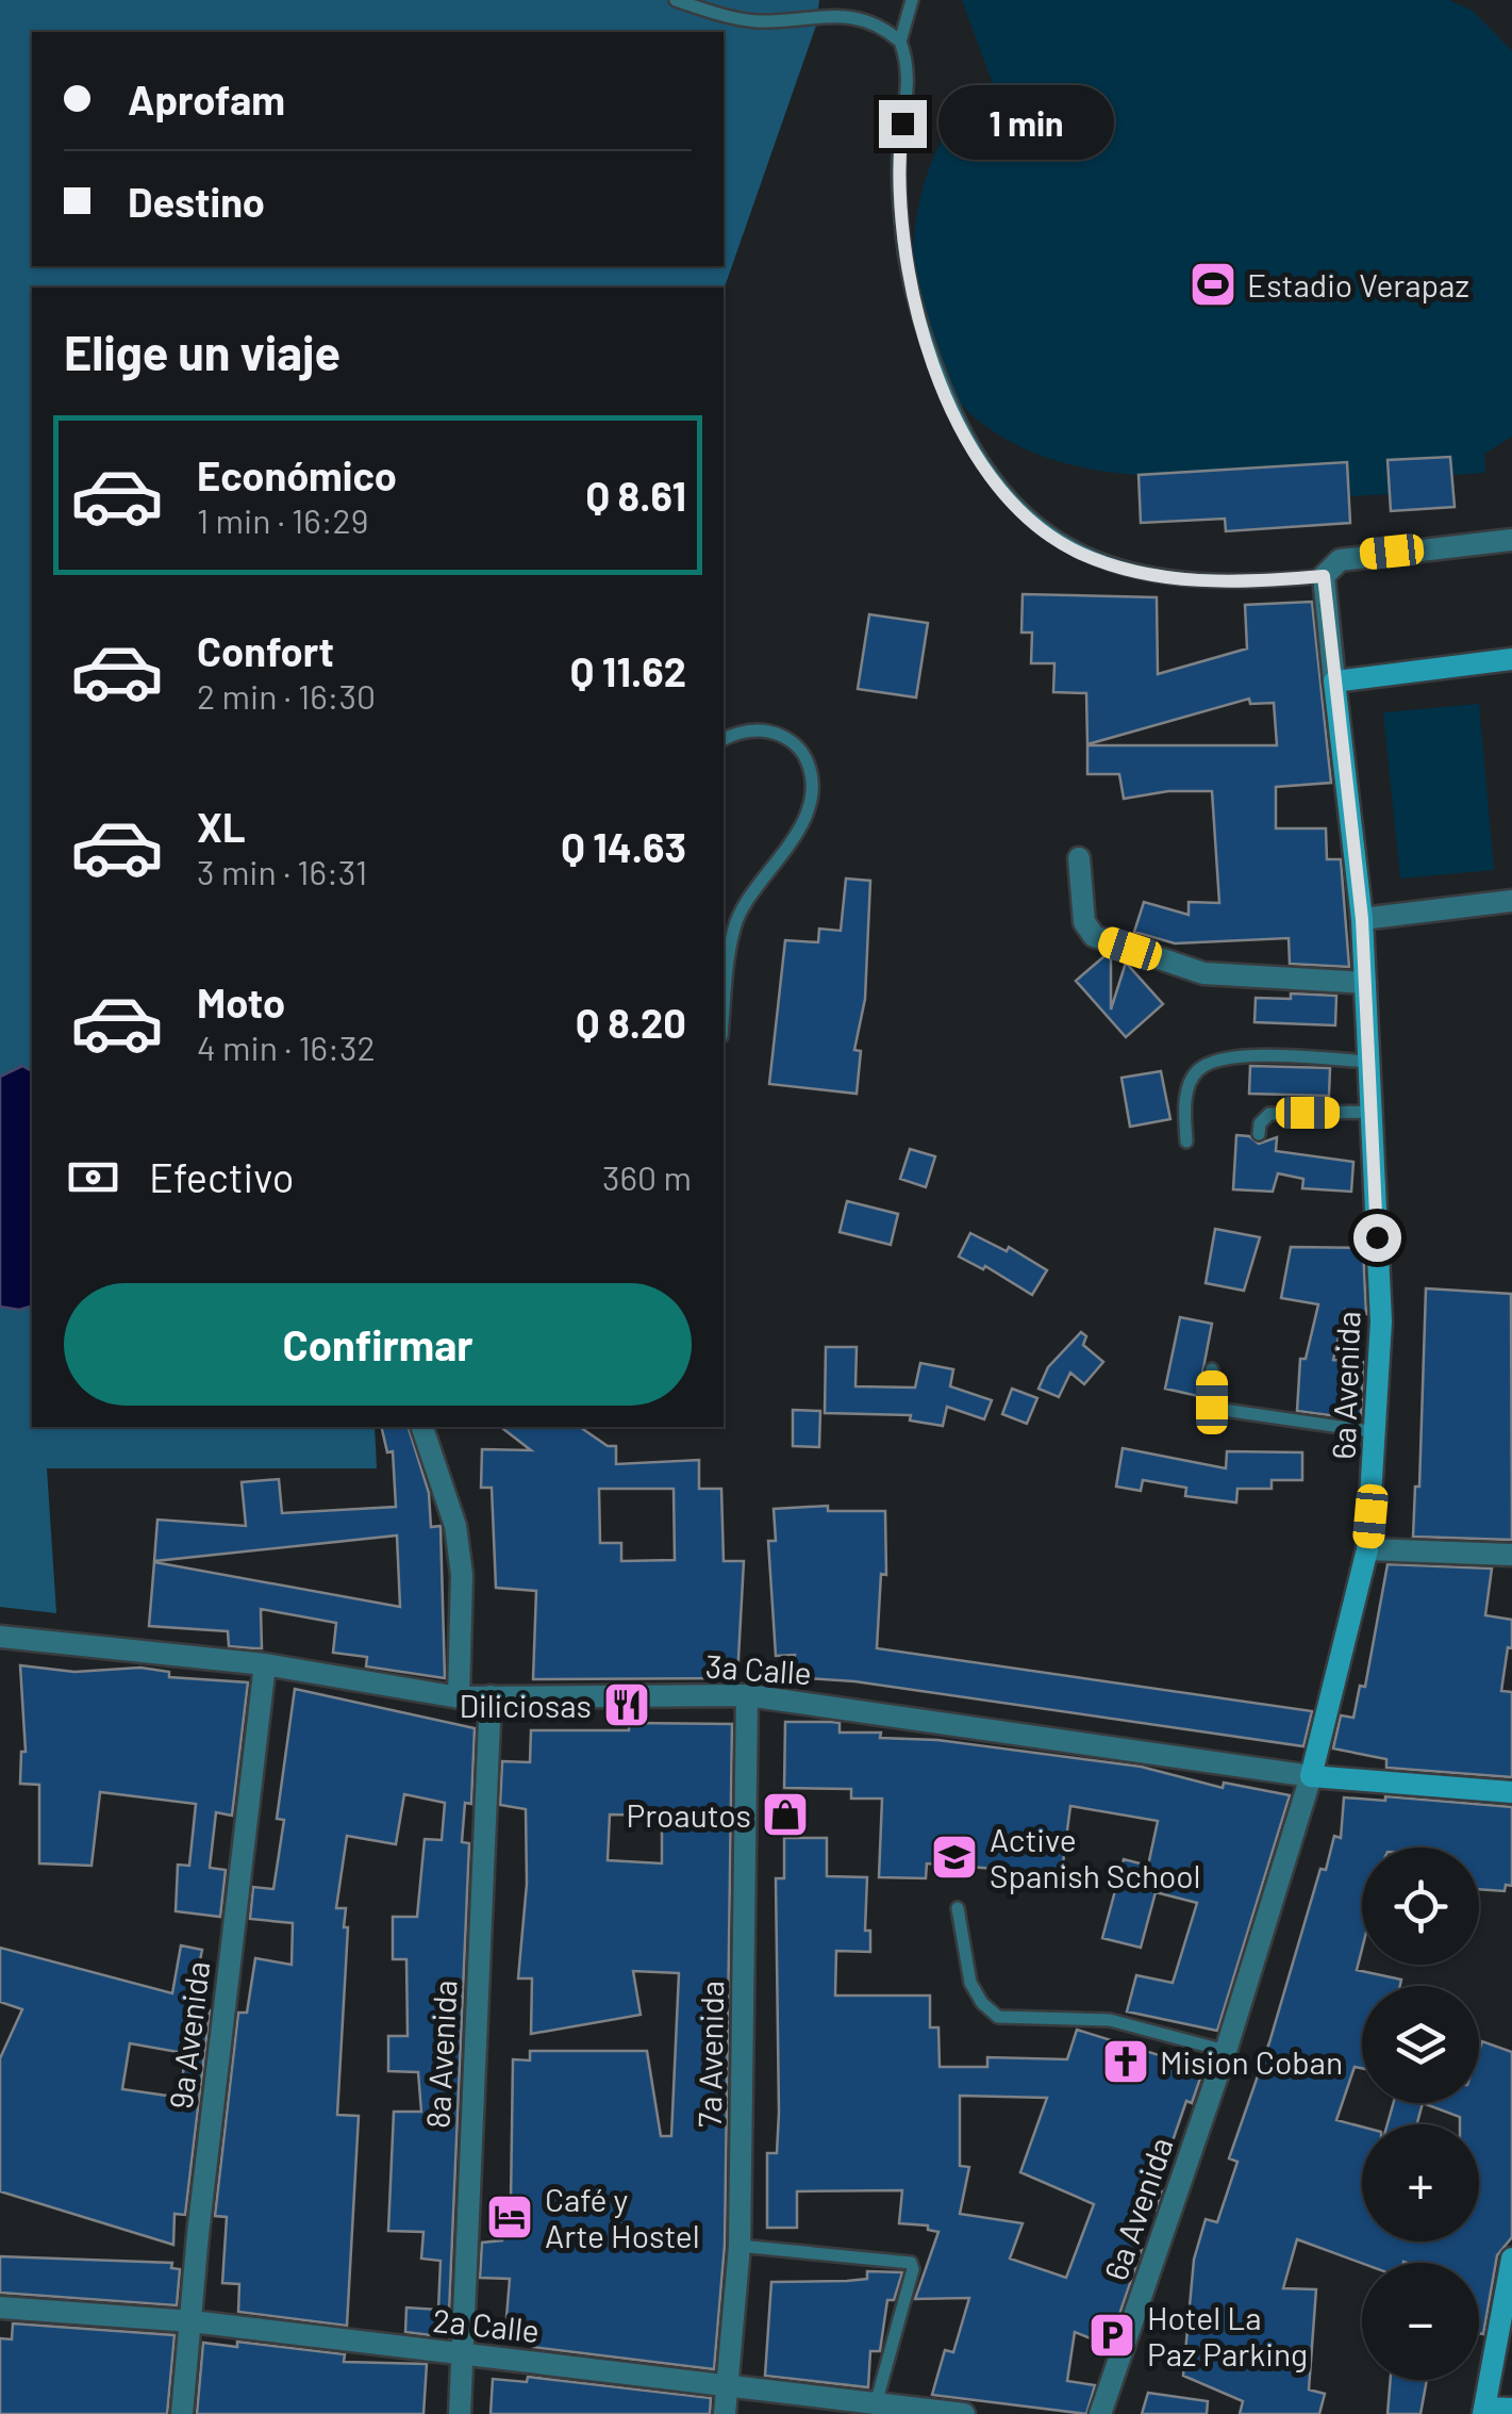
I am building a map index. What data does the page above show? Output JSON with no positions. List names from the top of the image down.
{
  "streets": {
    "street": [
      "6a Avenida",
      "3a Calle",
      "9a Avenida",
      "8a Avenida",
      "7a Avenida",
      "2a Calle"
    ]
  },
  "crossings": [
    ["6a Avenida", "3a Calle"],
    ["3a Calle", "9a Avenida"],
    ["3a Calle", "8a Avenida"],
    ["3a Calle", "7a Avenida"],
    ["9a Avenida", "2a Calle"],
    ["8a Avenida", "2a Calle"],
    ["7a Avenida", "2a Calle"]
  ],
  "places": {
    "sports": ["Estadio Verapaz"],
    "restaurant": ["Diliciosas"],
    "shop": ["Proautos"],
    "school or university": ["Active Spanish School"],
    "church": ["Mision Coban"],
    "hotel": ["Café y Arte Hostel"],
    "parking": ["Hotel La Paz Parking"]
  },
  "page": {
    "banner": ["Aprofam", "Destino"],
    "bubble": "1 min",
    "heading": "Elige un viaje",
    "list": [
      {
        "name": "Económico",
        "note": "1 min · 16:29",
        "value": "Q 8.61"
      },
      {
        "name": "Confort",
        "note": "2 min · 16:30",
        "value": "Q 11.62"
      },
      {
        "name": "XL",
        "note": "3 min · 16:31",
        "value": "Q 14.63"
      },
      {
        "name": "Moto",
        "note": "4 min · 16:32",
        "value": "Q 8.20"
      }
    ],
    "pay": ["Efectivo", "360 m"],
    "buttons": "Confirmar",
    "map_buttons": ["+", "−"]
  }
}
